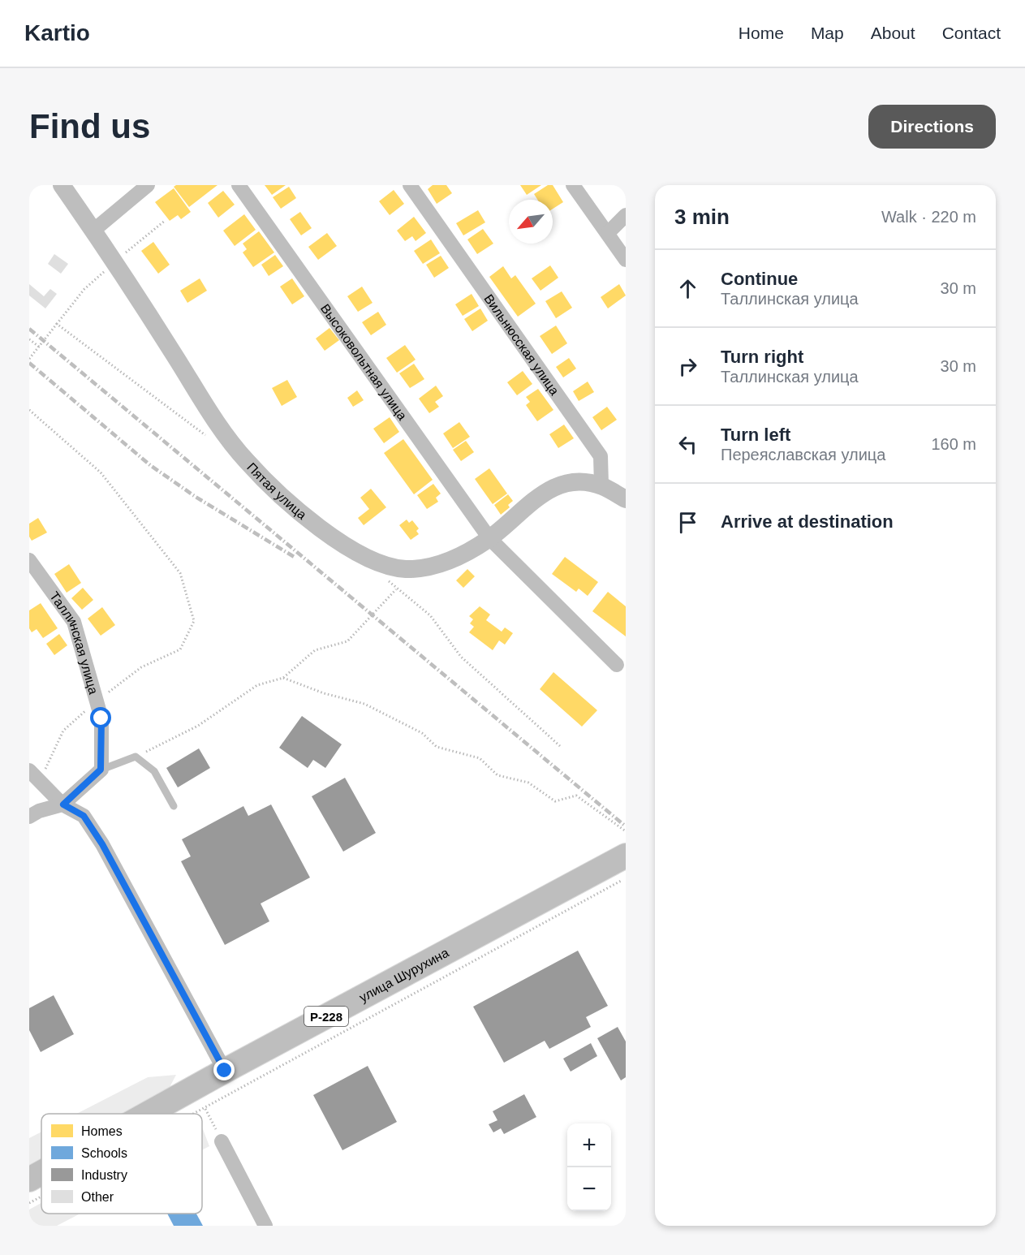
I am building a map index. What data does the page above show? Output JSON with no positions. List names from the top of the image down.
{
  "streets": {
    "highway": ["улица Шурухина", "Р-228"],
    "street": [
      "Вильнюсская улица",
      "Высоковольтная улица",
      "Пятая улица",
      "Таллинская улица"
    ]
  },
  "crossings": [
    ["Вильнюсская улица", "Пятая улица"],
    ["Высоковольтная улица", "Пятая улица"]
  ],
  "legend": [
    "Homes",
    "Schools",
    "Industry",
    "Other"
  ],
  "north": "bottom left",
  "page": {
    "header": "Kartio",
    "nav": [
      "Home",
      "Map",
      "About",
      "Contact"
    ],
    "buttons": "Directions",
    "title": "Find us",
    "heading": ["3 min", "Walk · 220 m"],
    "list": [
      ["Continue", "Таллинская улица", "30 m"],
      ["Turn right", "Таллинская улица", "30 m"],
      ["Turn left", "Переяславская улица", "160 m"],
      "Arrive at destination"
    ],
    "map_buttons": ["+", "−"]
  }
}
